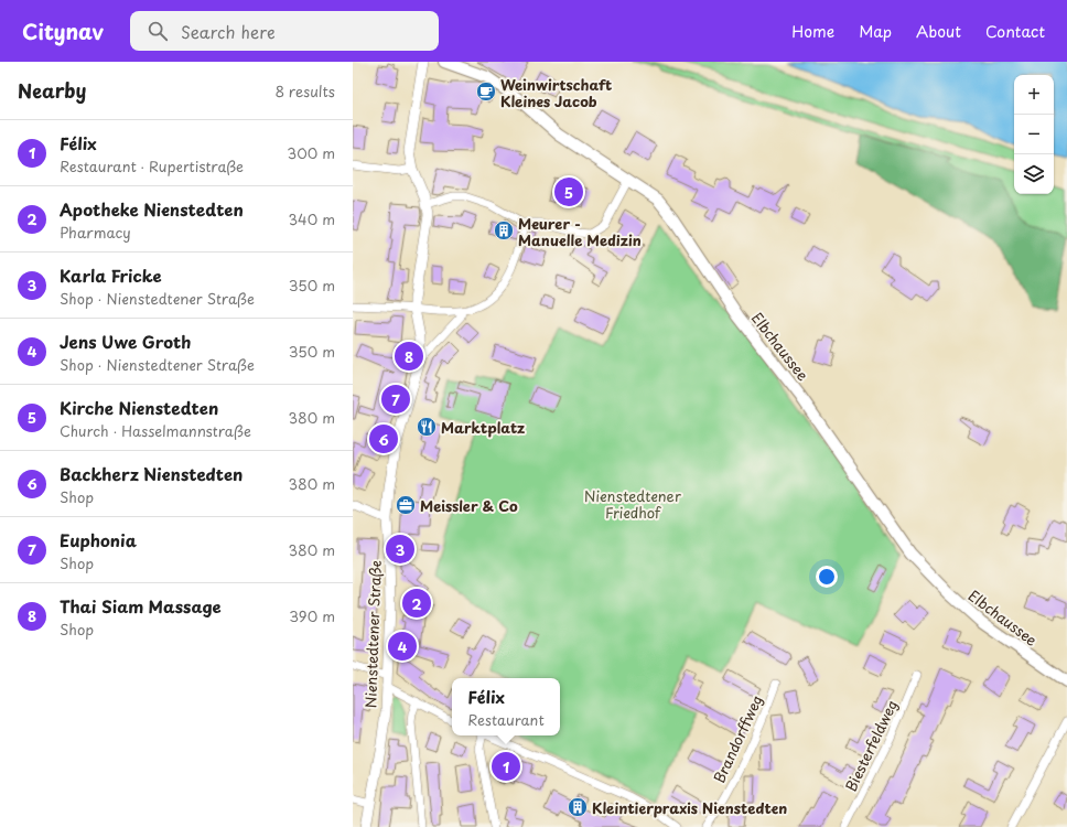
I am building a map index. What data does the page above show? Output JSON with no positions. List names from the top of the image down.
{
  "streets": {
    "main road": ["Elbchaussee"],
    "street": ["Nienstedtener Straße", "Brandorffweg", "Biesterfeldweg"]
  },
  "parks": ["Nienstedtener Friedhof"],
  "places": {
    "cafe": ["Weinwirtschaft Kleines Jacob"],
    "building": ["Meurer - Manuelle Medizin", "Kleintierpraxis Nienstedten"],
    "restaurant": ["Marktplatz"],
    "office": ["Meissler & Co"]
  },
  "page": {
    "header": "Citynav",
    "search": "Search here",
    "nav": [
      "Home",
      "Map",
      "About",
      "Contact"
    ],
    "heading": ["Nearby", "8 results"],
    "map_buttons": ["+", "−"],
    "list": [
      {
        "mark": "1",
        "name": "Félix",
        "note": "Restaurant · Rupertistraße",
        "value": "300 m"
      },
      {
        "mark": "2",
        "name": "Apotheke Nienstedten",
        "note": "Pharmacy",
        "value": "340 m"
      },
      {
        "mark": "3",
        "name": "Karla Fricke",
        "note": "Shop · Nienstedtener Straße",
        "value": "350 m"
      },
      {
        "mark": "4",
        "name": "Jens Uwe Groth",
        "note": "Shop · Nienstedtener Straße",
        "value": "350 m"
      },
      {
        "mark": "5",
        "name": "Kirche Nienstedten",
        "note": "Church · Hasselmannstraße",
        "value": "380 m"
      },
      {
        "mark": "6",
        "name": "Backherz Nienstedten",
        "note": "Shop",
        "value": "380 m"
      },
      {
        "mark": "7",
        "name": "Euphonia",
        "note": "Shop",
        "value": "380 m"
      },
      {
        "mark": "8",
        "name": "Thai Siam Massage",
        "note": "Shop",
        "value": "390 m"
      }
    ],
    "pins": [
      "5",
      "8",
      "7",
      "6",
      "3",
      "2",
      "4",
      "1"
    ],
    "popup": ["Félix", "Restaurant"]
  }
}
